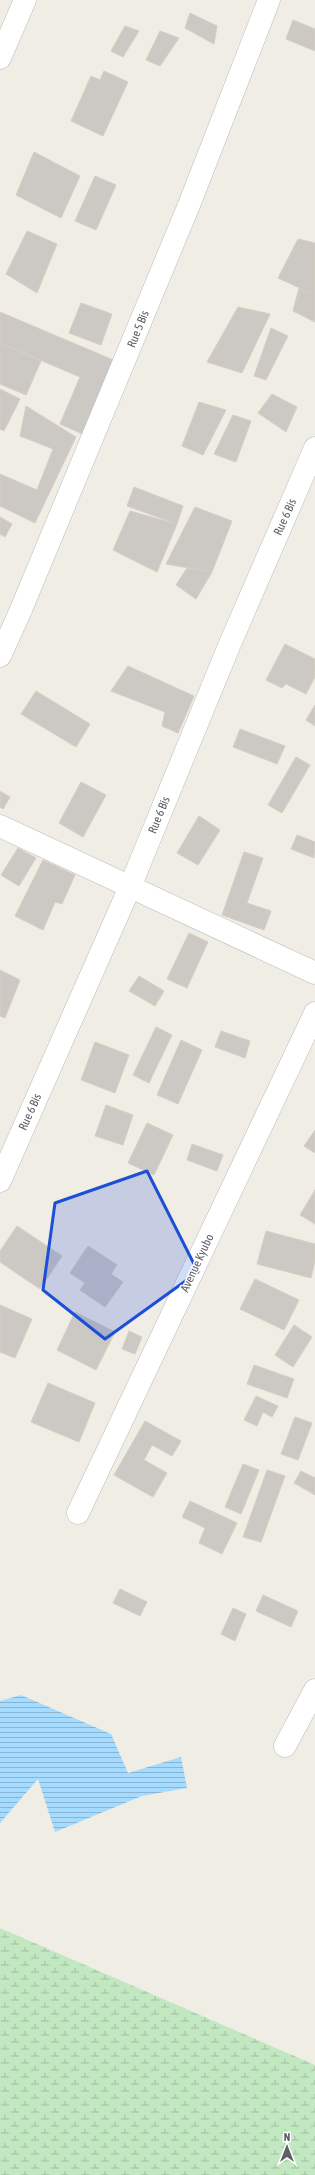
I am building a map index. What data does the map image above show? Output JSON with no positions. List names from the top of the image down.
{
  "streets": {
    "street": ["Rue 5 Bis", "Rue 6 Bis", "Avenue Kyubo"]
  },
  "north": "top"
}
